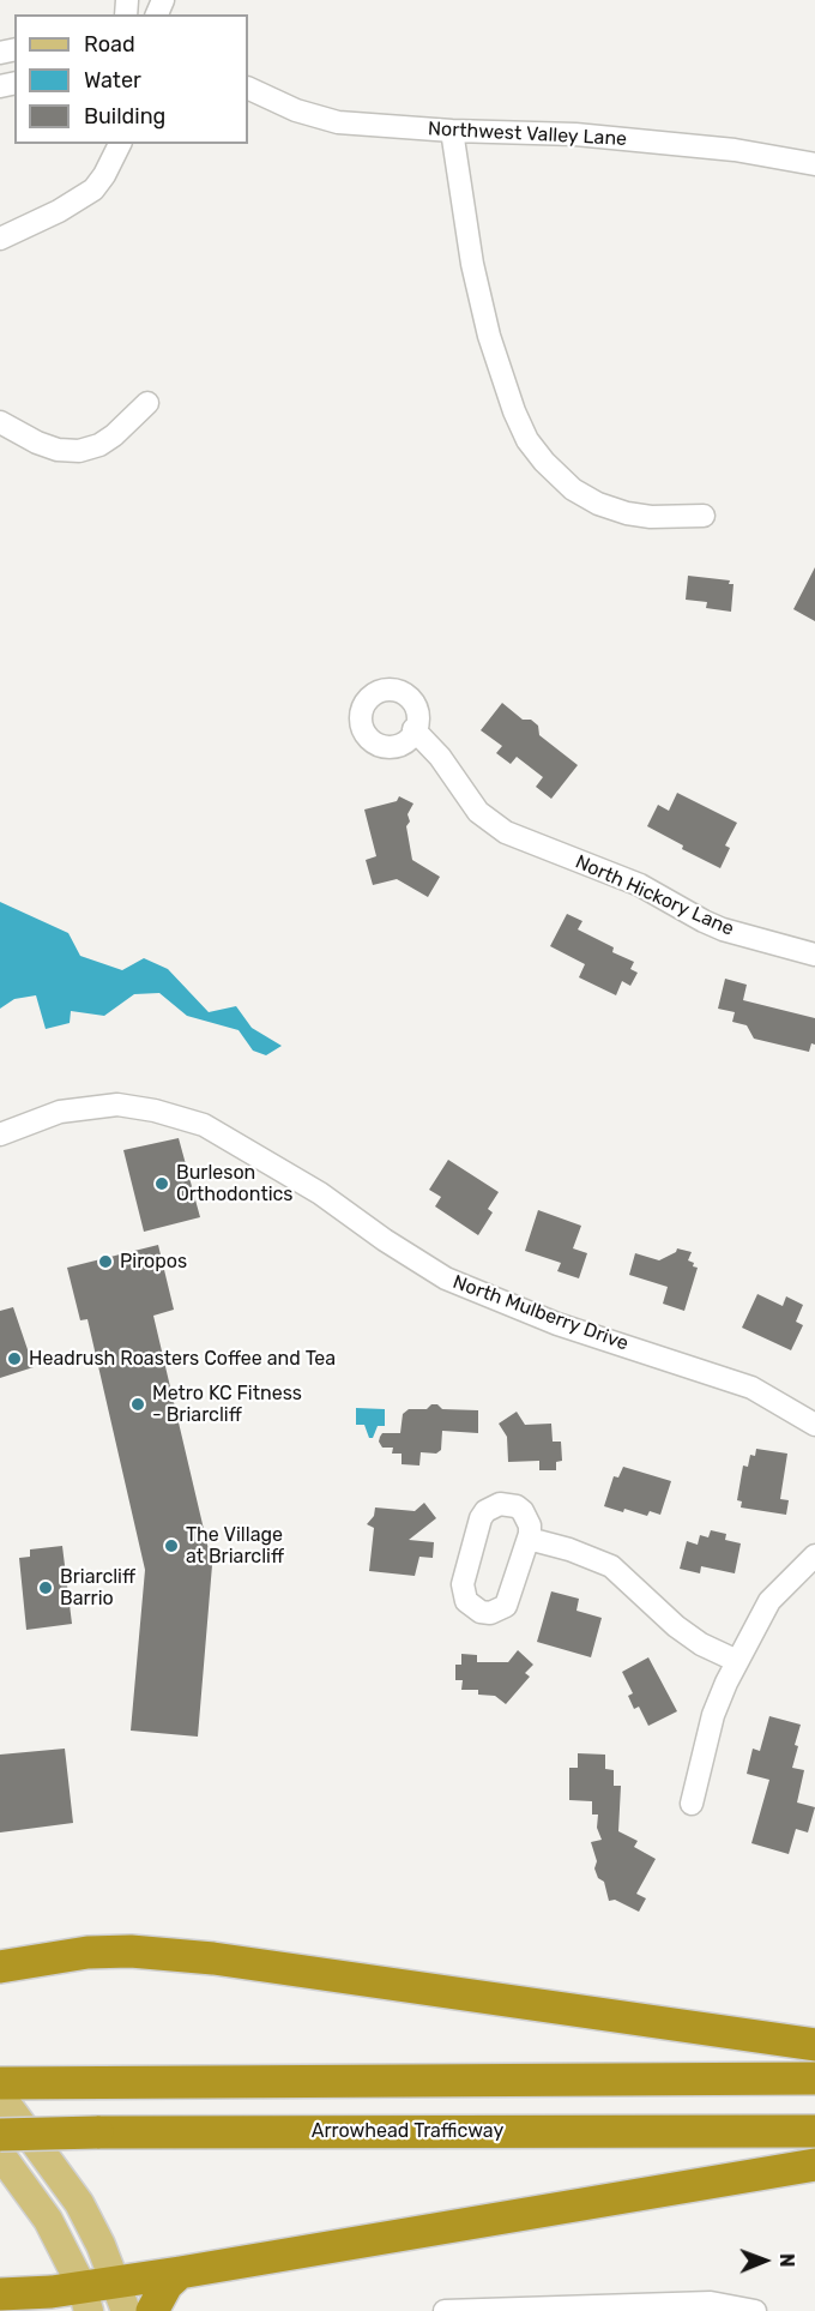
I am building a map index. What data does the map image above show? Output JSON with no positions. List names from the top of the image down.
{
  "streets": {
    "highway": ["Arrowhead Trafficway"],
    "street": ["Northwest Valley Lane", "North Hickory Lane", "North Mulberry Drive"]
  },
  "places": [
    "Burleson Orthodontics",
    "Piropos",
    "Headrush Roasters Coffee and Tea",
    "Metro KC Fitness - Briarcliff",
    "The Village at Briarcliff",
    "Briarcliff Barrio"
  ],
  "legend": ["Road", "Water", "Building"],
  "north": "right"
}
